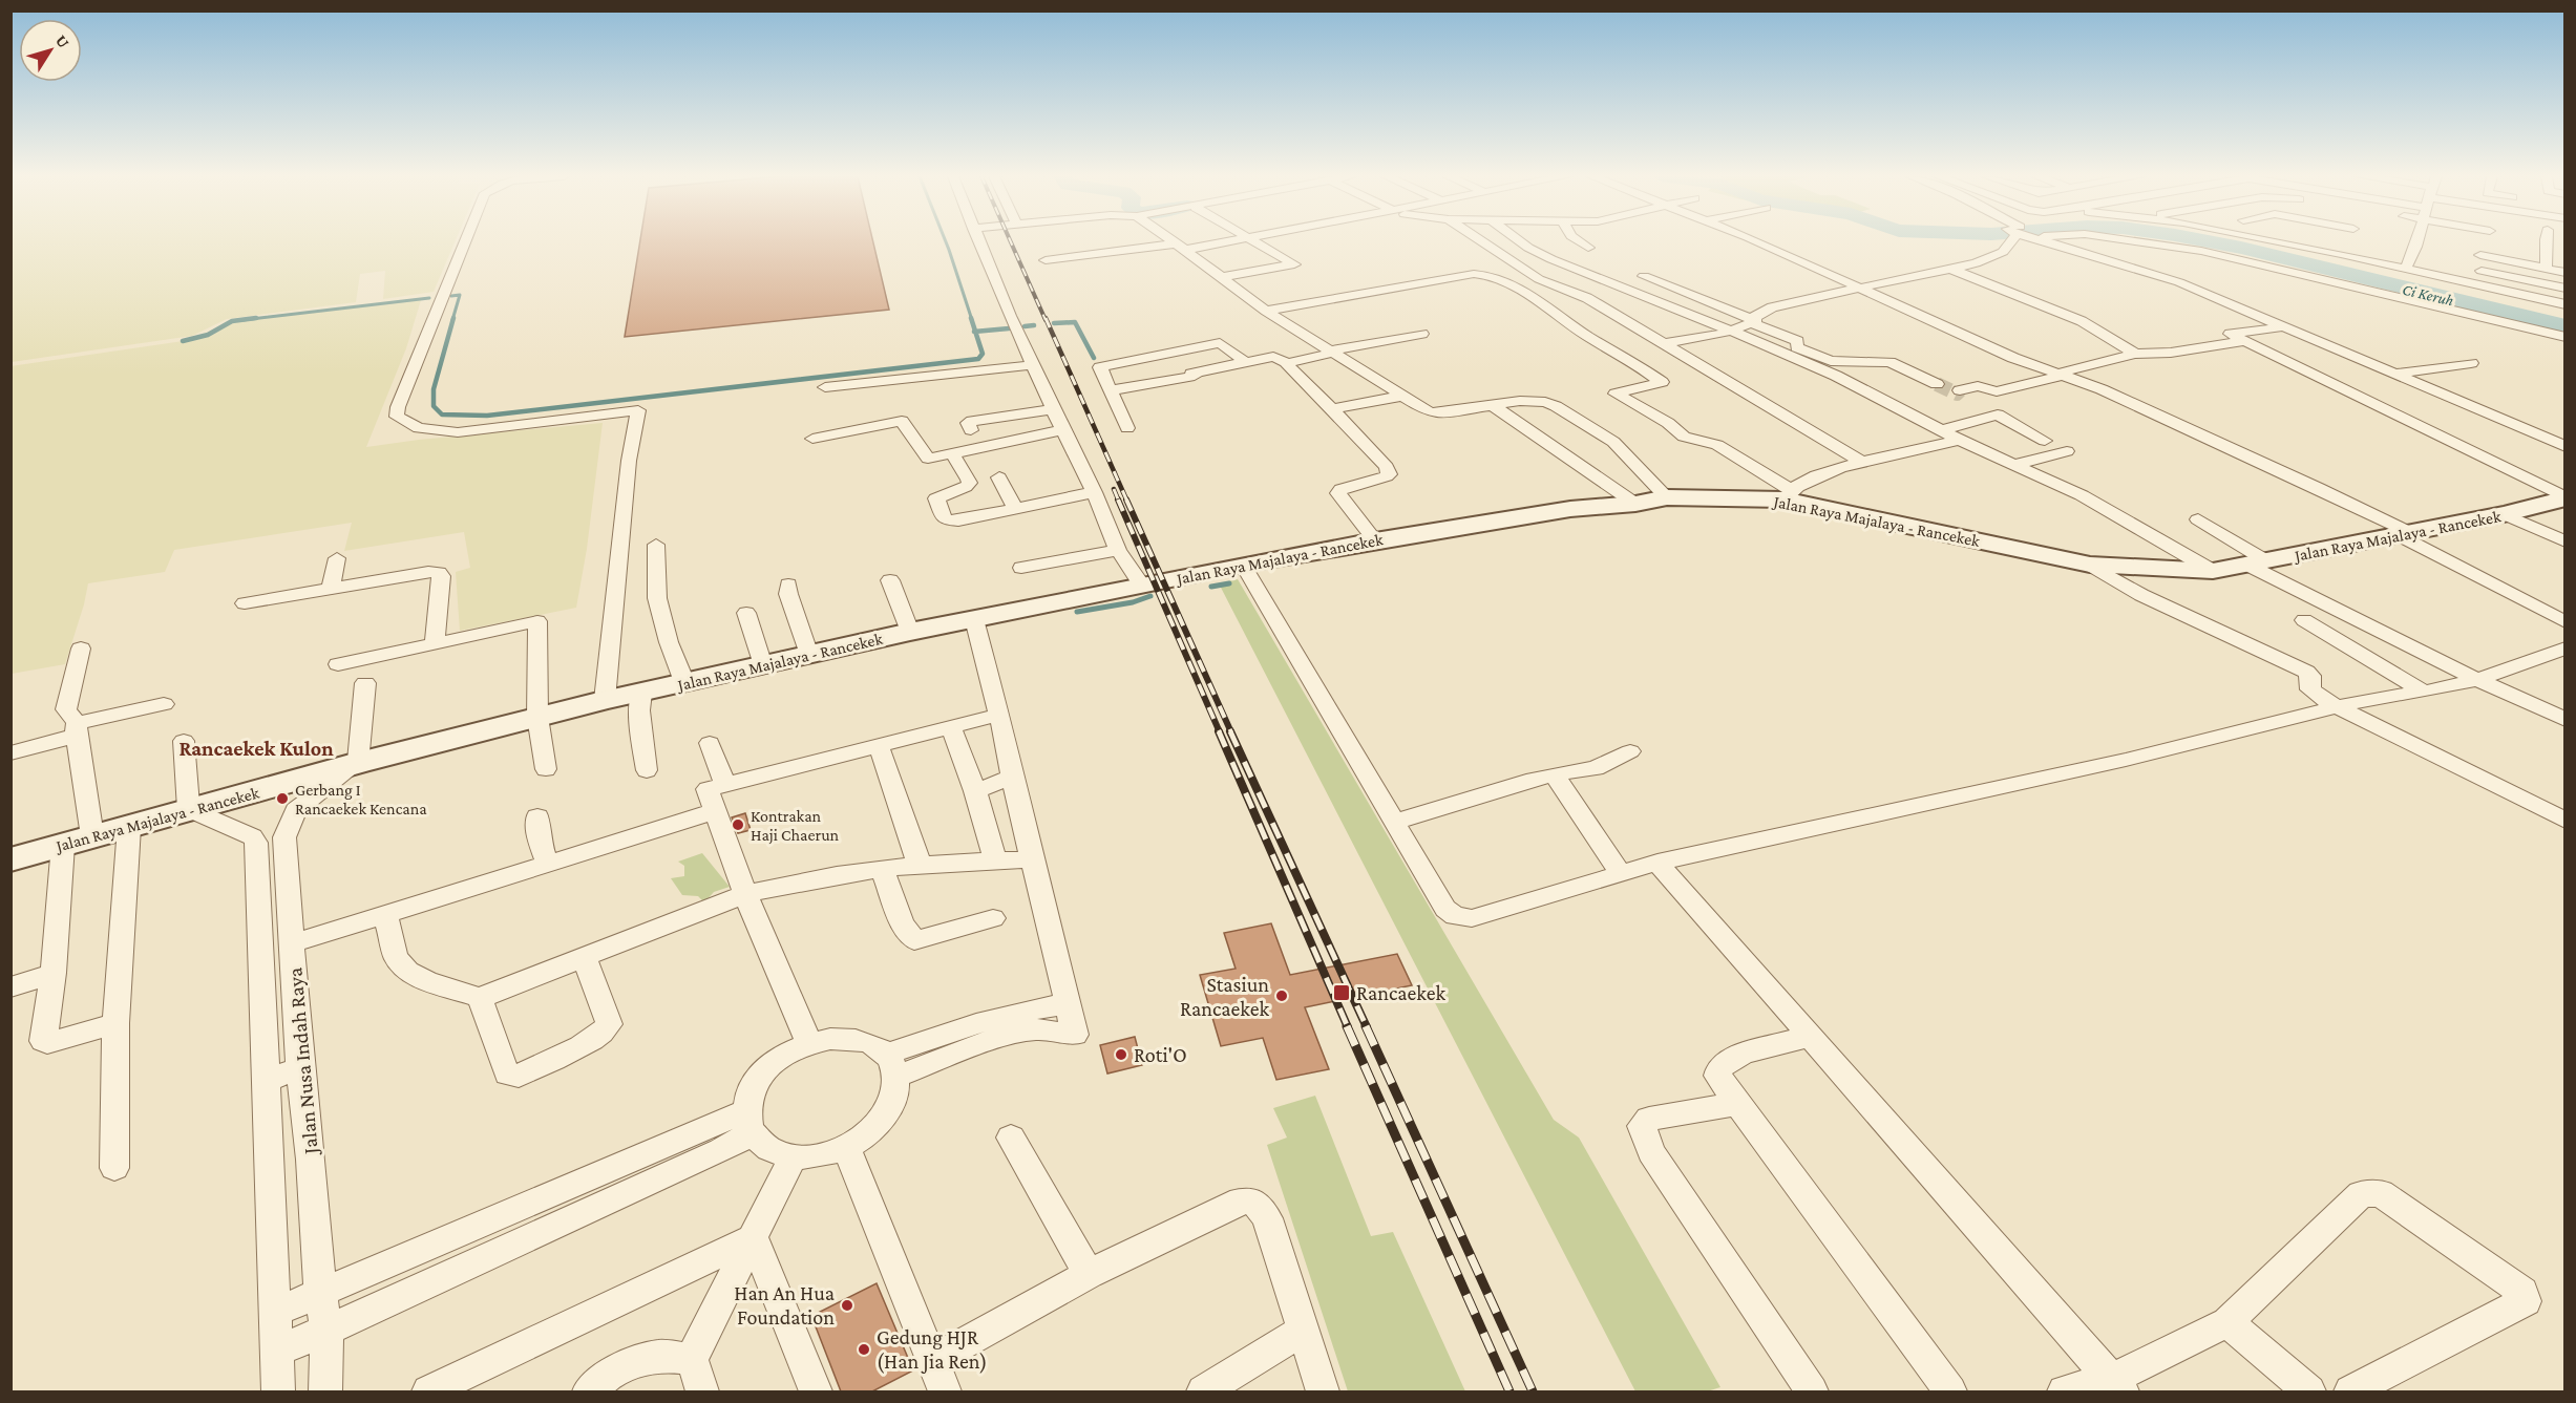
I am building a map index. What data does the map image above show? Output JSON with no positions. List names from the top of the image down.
{
  "streets": {
    "main road": ["Jalan Raya Majalaya - Rancekek"],
    "street": ["Jalan Nusa Indah Raya"]
  },
  "crossings": [
    ["Jalan Raya Majalaya - Rancekek", "Jalan Nusa Indah Raya"]
  ],
  "districts": ["Rancaekek Kulon"],
  "water": ["Ci Keruh"],
  "places": {
    "other": [
      "Gerbang I Rancaekek Kencana",
      "Kontrakan Haji Chaerun",
      "Stasiun Rancaekek",
      "Roti'O",
      "Han An Hua Foundation",
      "Gedung HJR (Han Jia Ren)"
    ],
    "transit": ["Rancaekek"]
  },
  "north": "top right"
}
